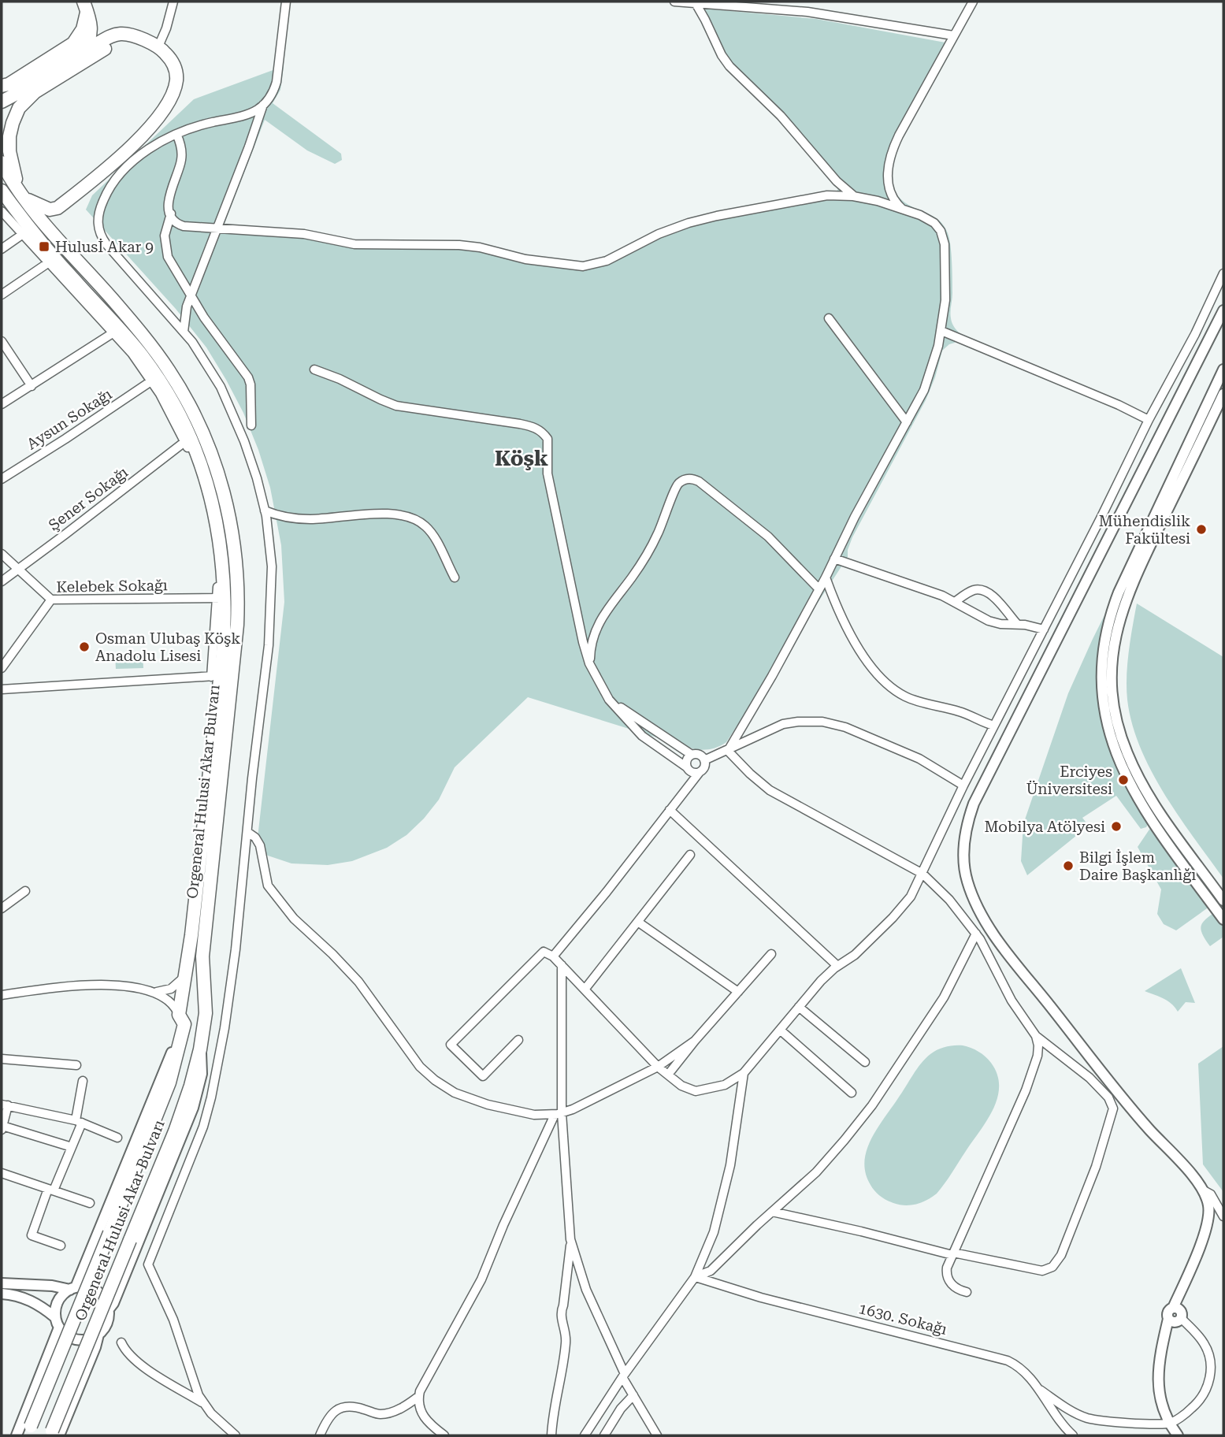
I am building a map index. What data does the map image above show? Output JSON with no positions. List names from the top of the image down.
{
  "streets": {
    "main road": ["Orgeneral Hulusi Akar Bulvarı"],
    "street": [
      "Aysun Sokağı",
      "Şener Sokağı",
      "Kelebek Sokağı",
      "1630. Sokağı"
    ]
  },
  "crossings": [
    ["Şener Sokağı", "Orgeneral Hulusi Akar Bulvarı"],
    ["Kelebek Sokağı", "Orgeneral Hulusi Akar Bulvarı"]
  ],
  "districts": ["Köşk"],
  "places": {
    "transit": ["Hulusİ Akar 9"],
    "other": [
      "Mühendislik Fakültesi",
      "Osman Ulubaş Köşk Anadolu Lisesi",
      "Erciyes Üniversitesi",
      "Mobilya Atölyesi",
      "Bilgi İşlem Daire Başkanlığı"
    ]
  }
}
